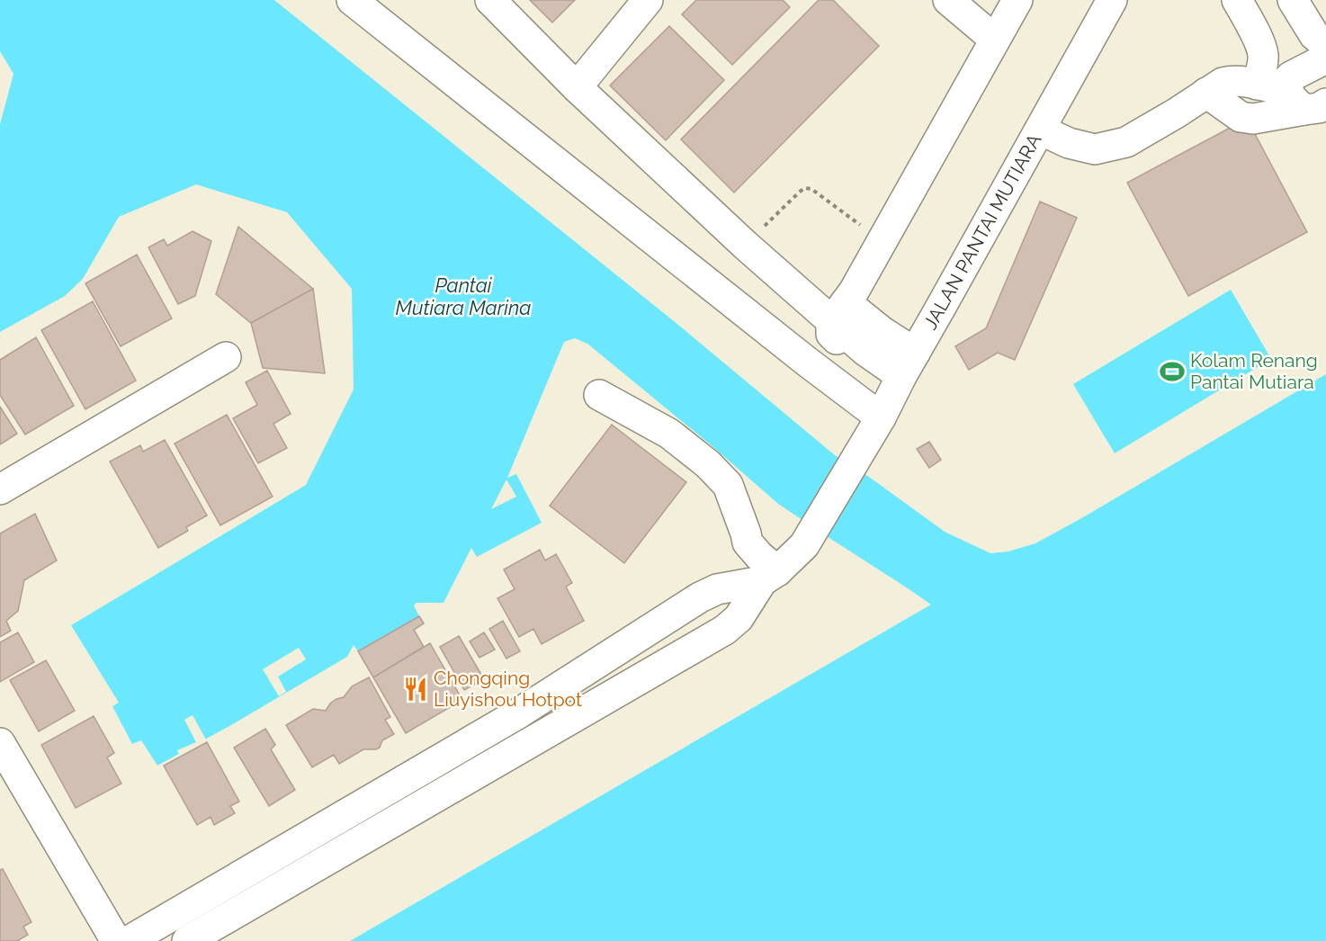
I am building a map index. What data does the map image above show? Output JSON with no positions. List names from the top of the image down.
{
  "streets": {
    "street": ["JALAN PANTAI MUTIARA"]
  },
  "water": ["Pantai Mutiara Marina"],
  "places": {
    "sports": ["Kolam Renang Pantai Mutiara"],
    "restaurant": ["Chongqing Liuyishou Hotpot"]
  }
}
